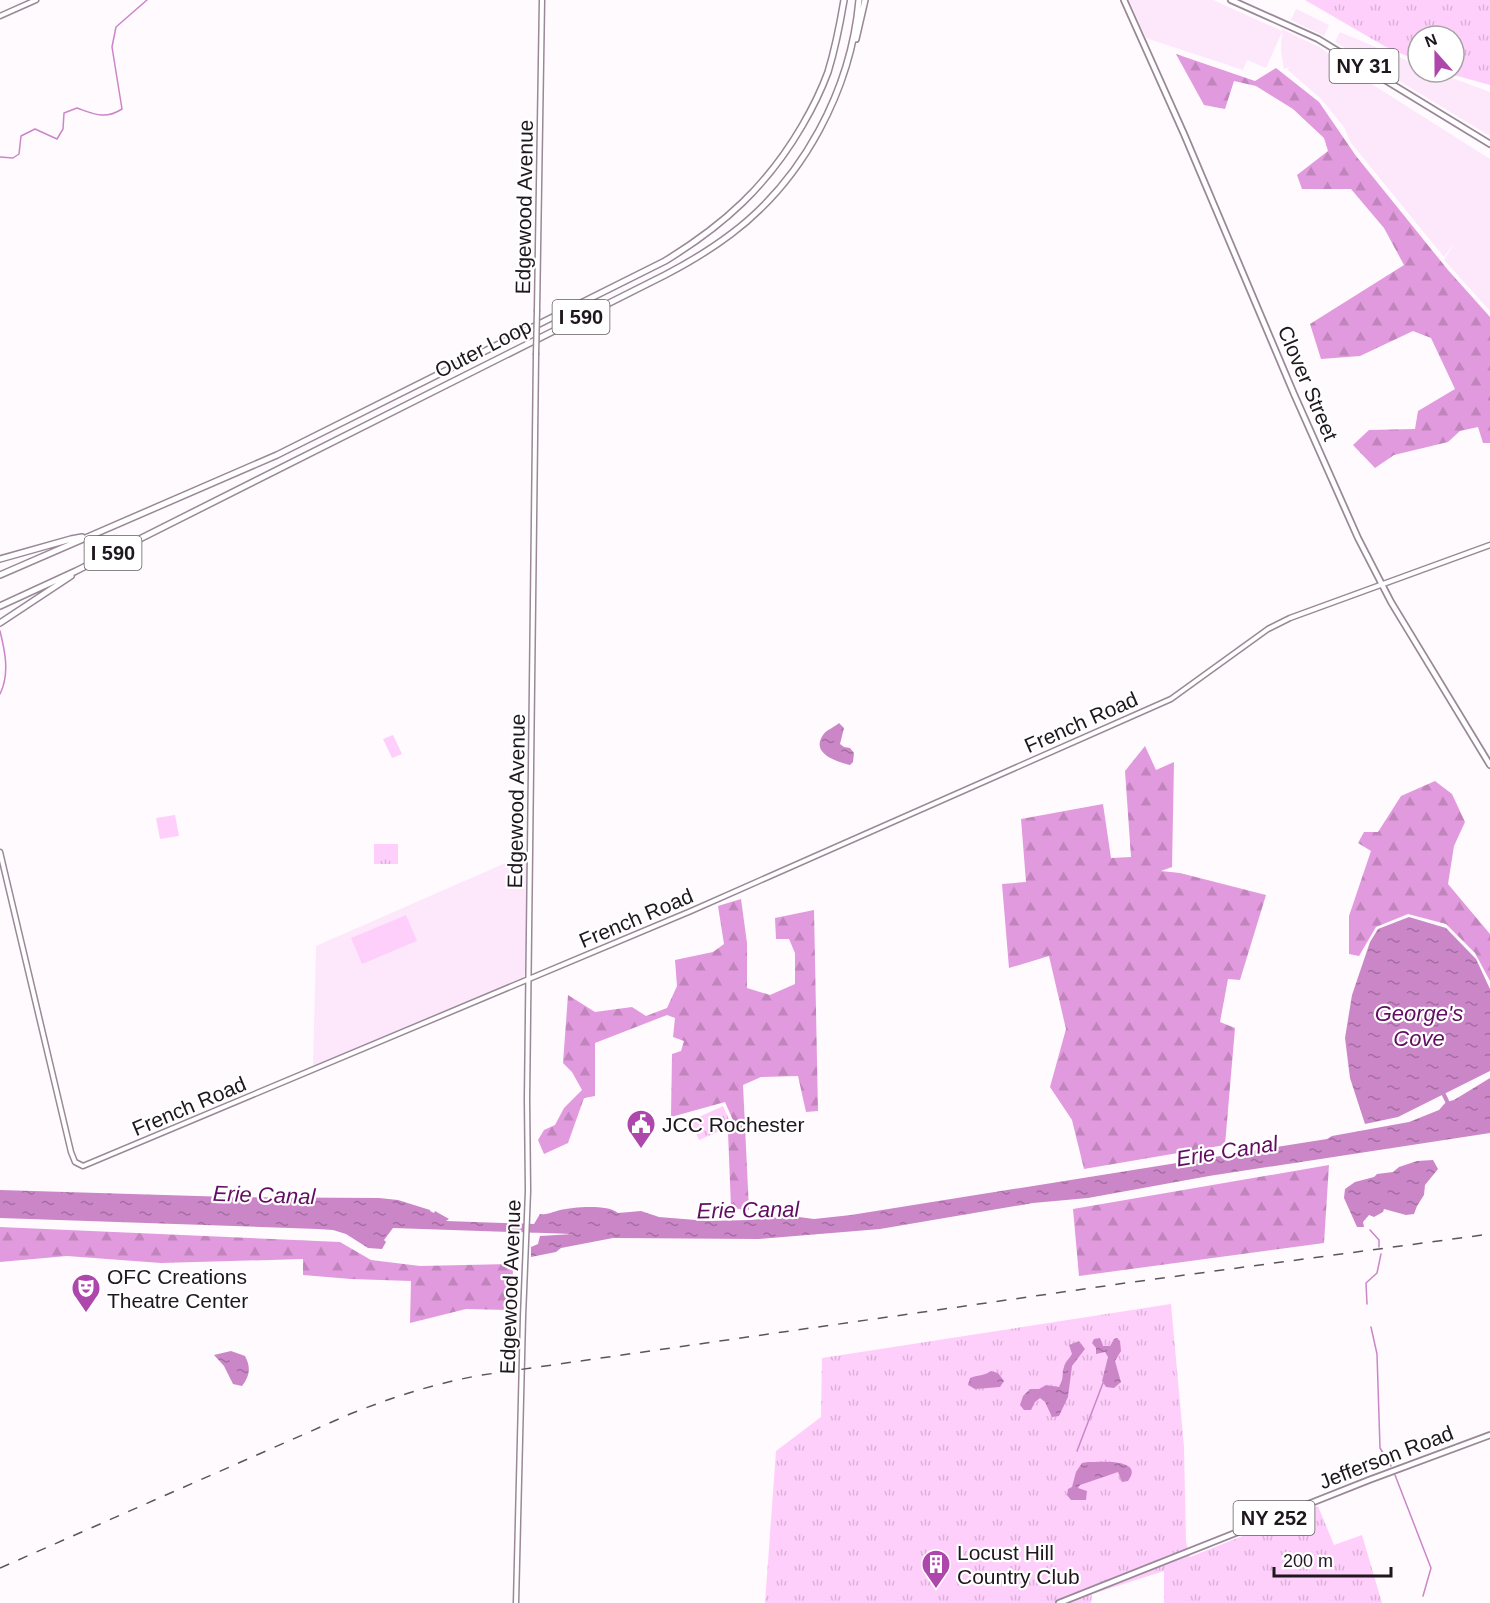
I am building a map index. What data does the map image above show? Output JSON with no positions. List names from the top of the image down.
{
  "streets": {
    "highway": ["I 590", "Outer Loop"],
    "main road": [
      "NY 31",
      "Clover Street",
      "Jefferson Road",
      "NY 252"
    ],
    "street": ["Edgewood Avenue", "French Road"]
  },
  "crossings": [
    ["Edgewood Avenue", "French Road"],
    ["Clover Street", "French Road"]
  ],
  "water": ["George's Cove", "Erie Canal"],
  "places": {
    "public building": ["JCC Rochester"],
    "theatre": ["OFC Creations Theatre Center"],
    "building": ["Locust Hill Country Club"]
  },
  "scale_bar": "200 m",
  "north": "top"
}
